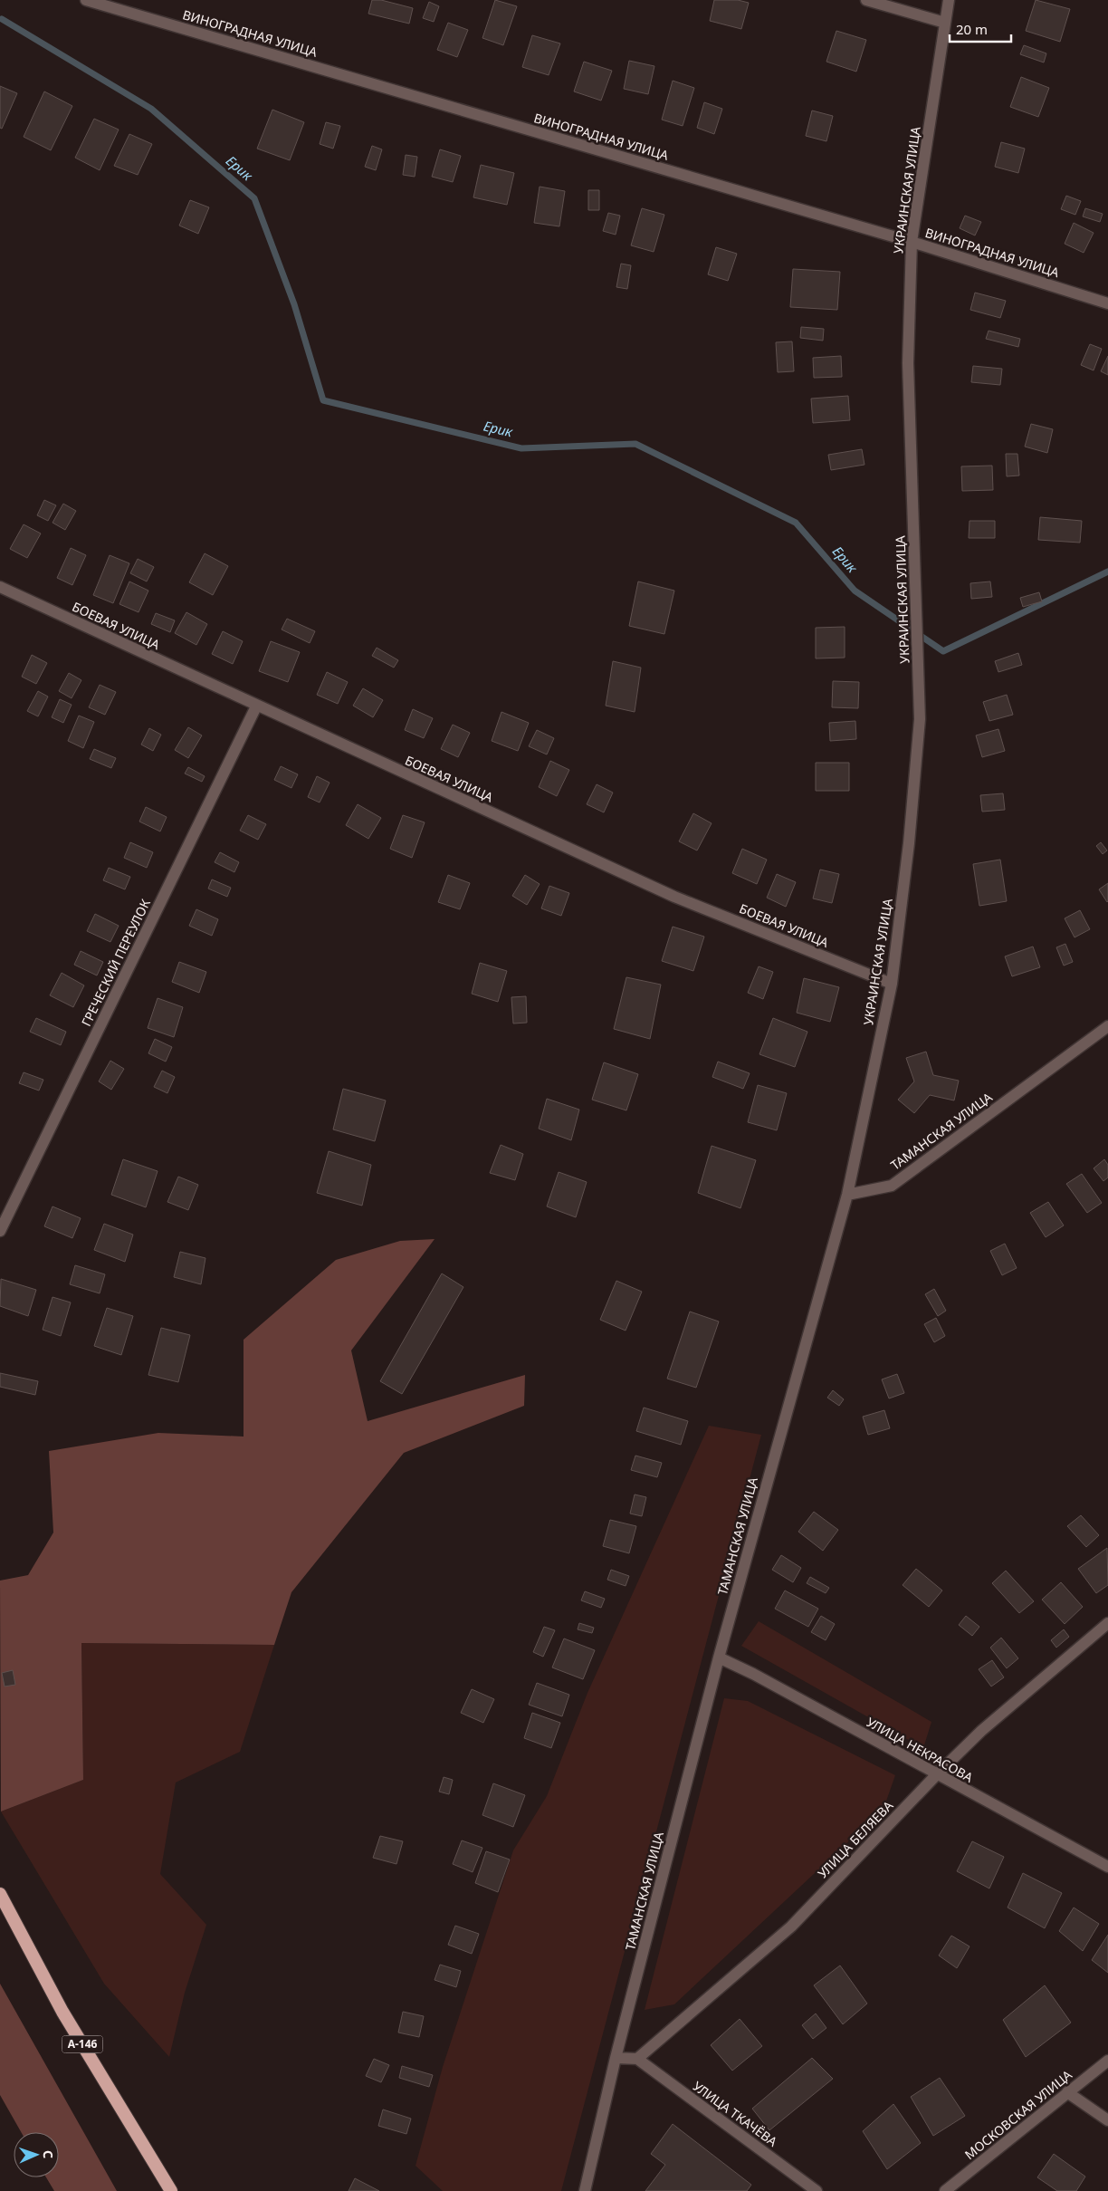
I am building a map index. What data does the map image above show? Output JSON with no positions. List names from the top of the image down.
{
  "streets": {
    "highway": ["А-146"],
    "street": [
      "ВИНОГРАДНАЯ УЛИЦА",
      "УКРАИНСКАЯ УЛИЦА",
      "БОЕВАЯ УЛИЦА",
      "ГРЕЧЕСКИЙ ПЕРЕУЛОК",
      "ТАМАНСКАЯ УЛИЦА",
      "УЛИЦА НЕКРАСОВА",
      "УЛИЦА БЕЛЯЕВА",
      "УЛИЦА ТКАЧЁВА",
      "МОСКОВСКАЯ УЛИЦА"
    ]
  },
  "crossings": [
    ["ВИНОГРАДНАЯ УЛИЦА", "УКРАИНСКАЯ УЛИЦА"],
    ["УКРАИНСКАЯ УЛИЦА", "БОЕВАЯ УЛИЦА"],
    ["УКРАИНСКАЯ УЛИЦА", "ТАМАНСКАЯ УЛИЦА"],
    ["БОЕВАЯ УЛИЦА", "ГРЕЧЕСКИЙ ПЕРЕУЛОК"],
    ["ТАМАНСКАЯ УЛИЦА", "УЛИЦА НЕКРАСОВА"],
    ["УЛИЦА НЕКРАСОВА", "УЛИЦА БЕЛЯЕВА"],
    ["УЛИЦА БЕЛЯЕВА", "УЛИЦА ТКАЧЁВА"]
  ],
  "water": ["Ерик"],
  "scale_bar": "20 m",
  "north": "right"
}
